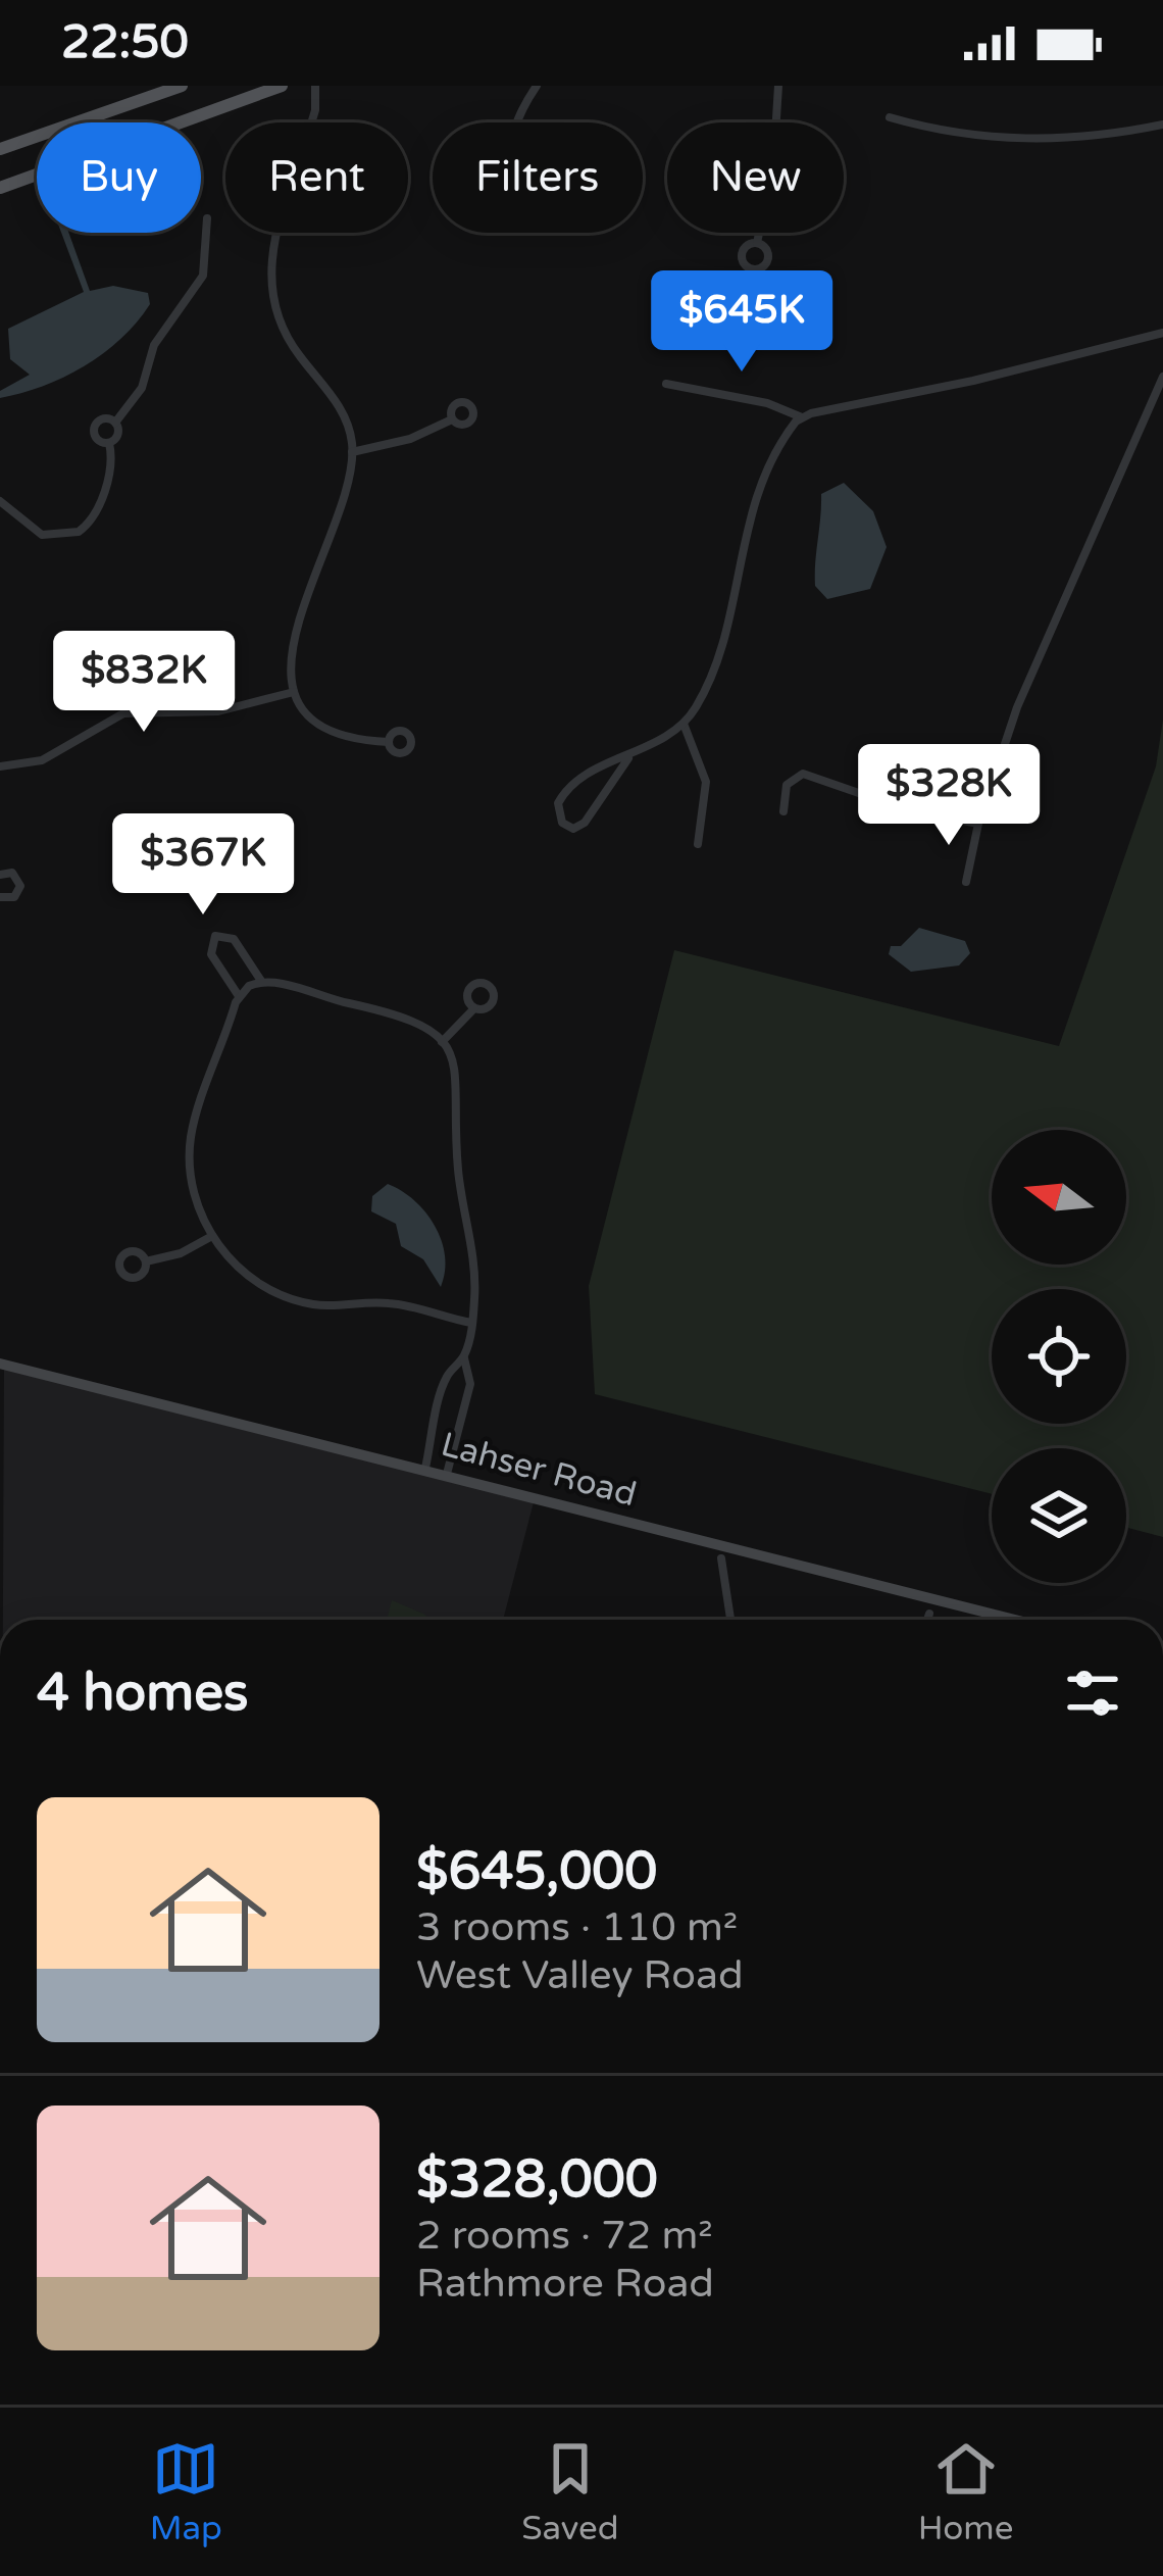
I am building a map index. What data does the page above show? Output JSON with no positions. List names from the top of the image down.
{
  "streets": {
    "street": ["Lahser Road"]
  },
  "north": "left",
  "page": {
    "status": "22:50",
    "chip": [
      "Buy",
      "Rent",
      "Filters",
      "New"
    ],
    "price": [
      "$645K",
      "$832K",
      "$328K",
      "$367K"
    ],
    "heading": "4 homes",
    "list": [
      {
        "name": "$645,000",
        "note": "3 rooms · 110 m² · West Valley Road"
      },
      {
        "name": "$328,000",
        "note": "2 rooms · 72 m² · Rathmore Road"
      }
    ],
    "tabs": ["Map", "Saved", "Home"]
  }
}
